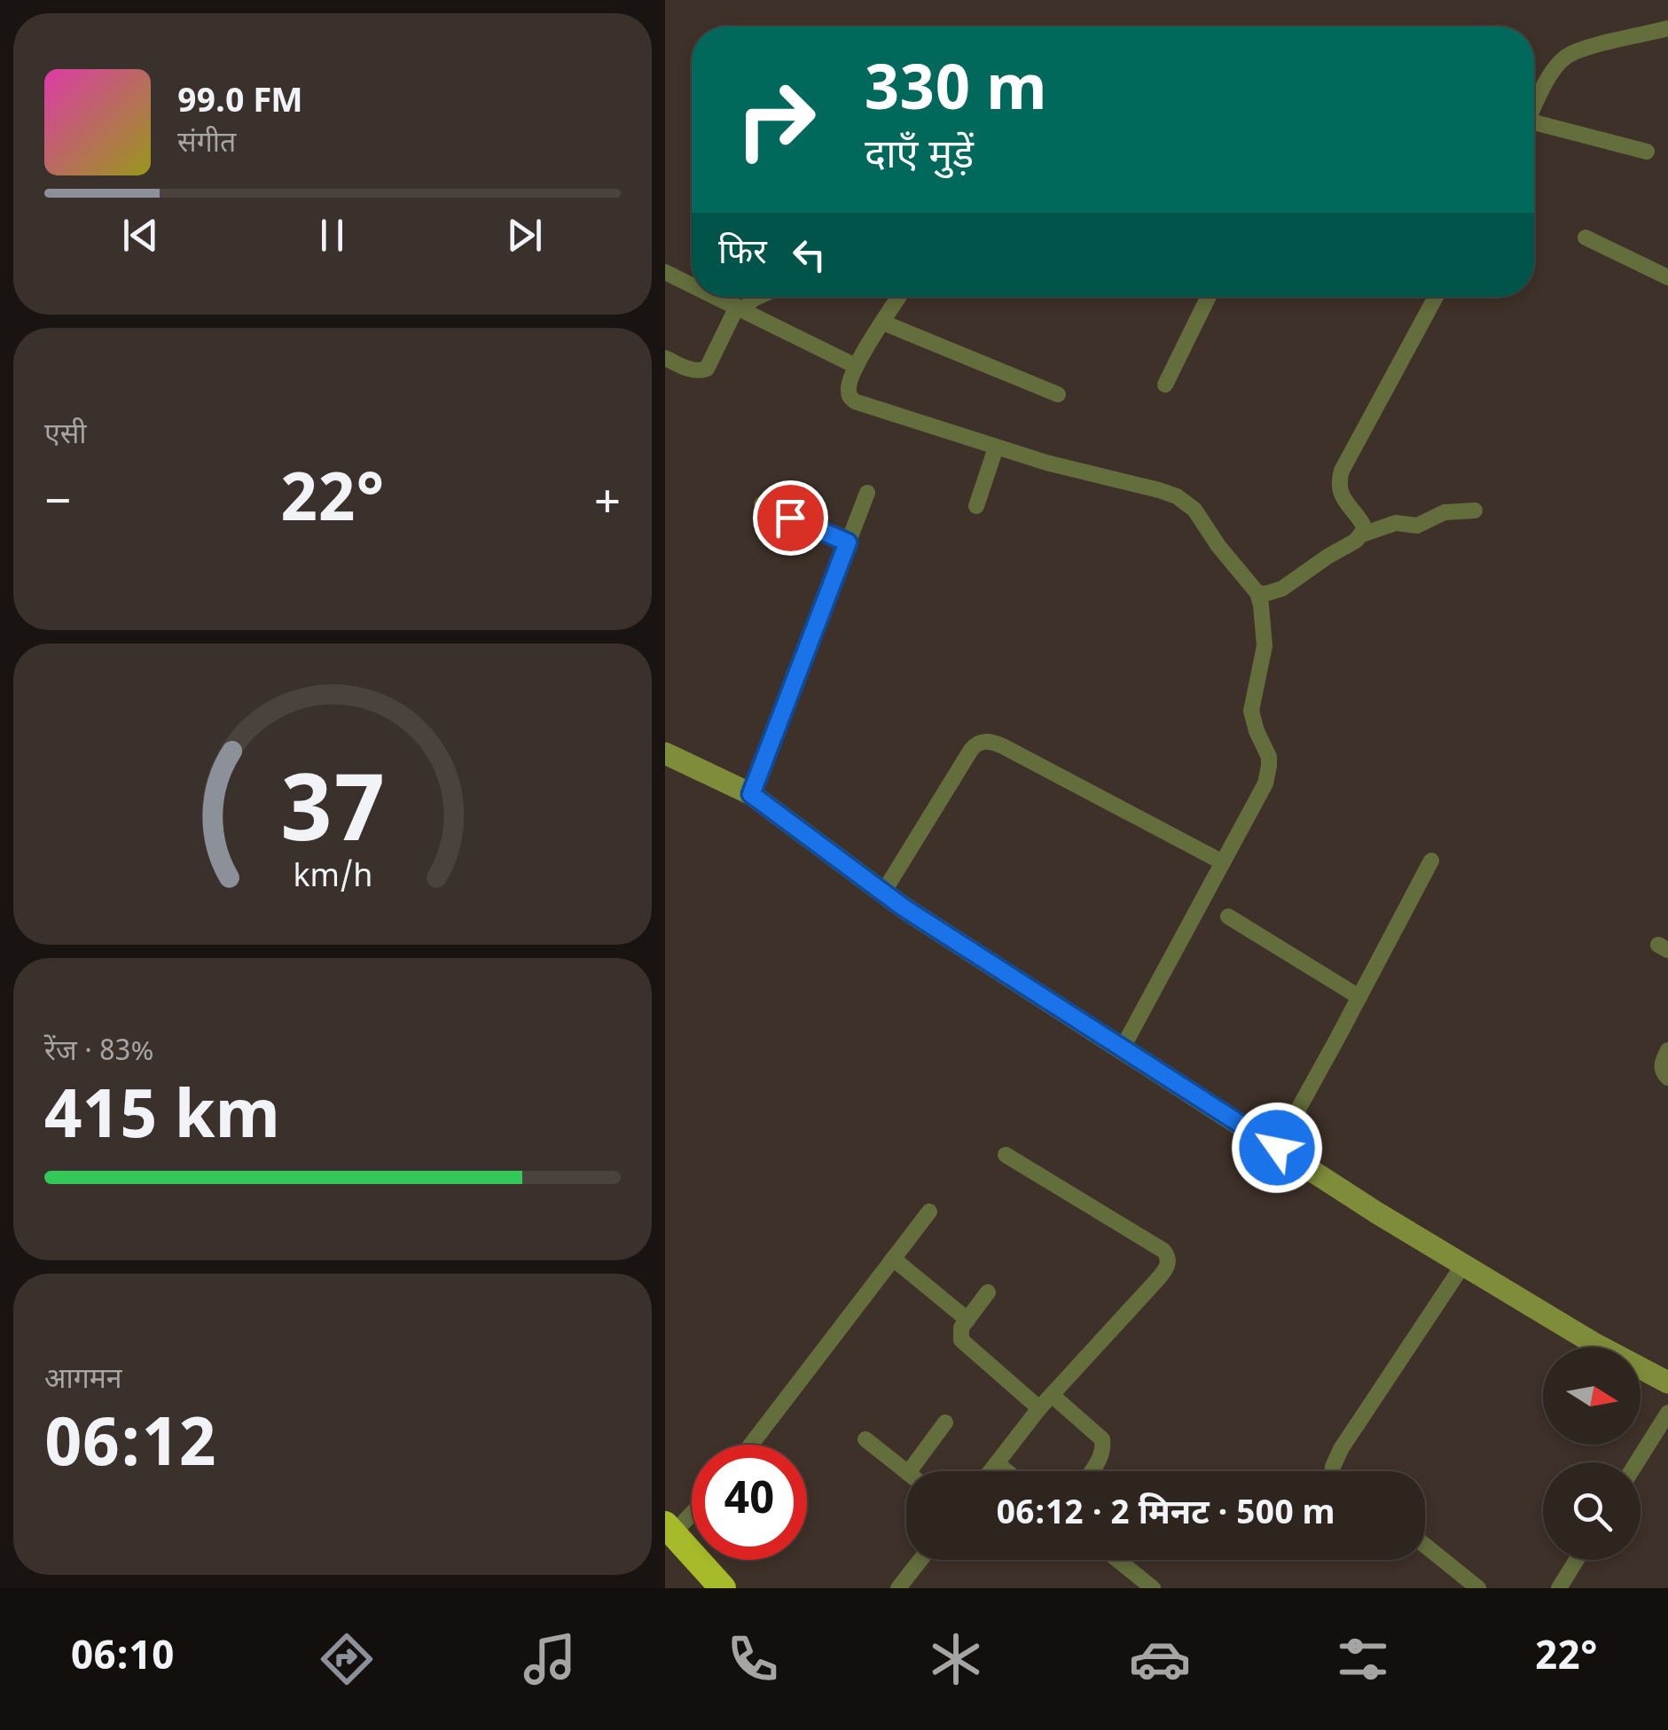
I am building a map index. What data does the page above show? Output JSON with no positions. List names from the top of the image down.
{
  "north": "right",
  "page": {
    "turn": ["330 m", "दाएँ मुड़ें"],
    "song": ["99.0 FM", "संगीत"],
    "then": "फिर",
    "tile": [
      "एसी",
      ["रेंज · 83%", "415 km"],
      ["आगमन", "06:12"]
    ],
    "heat": ["−", "22°", "+"],
    "limit": "40",
    "trip": "06:12 · 2 मिनट · 500 m",
    "tabs": ["06:10", "22°"],
    "gauge": ["37", "km/h"]
  }
}
